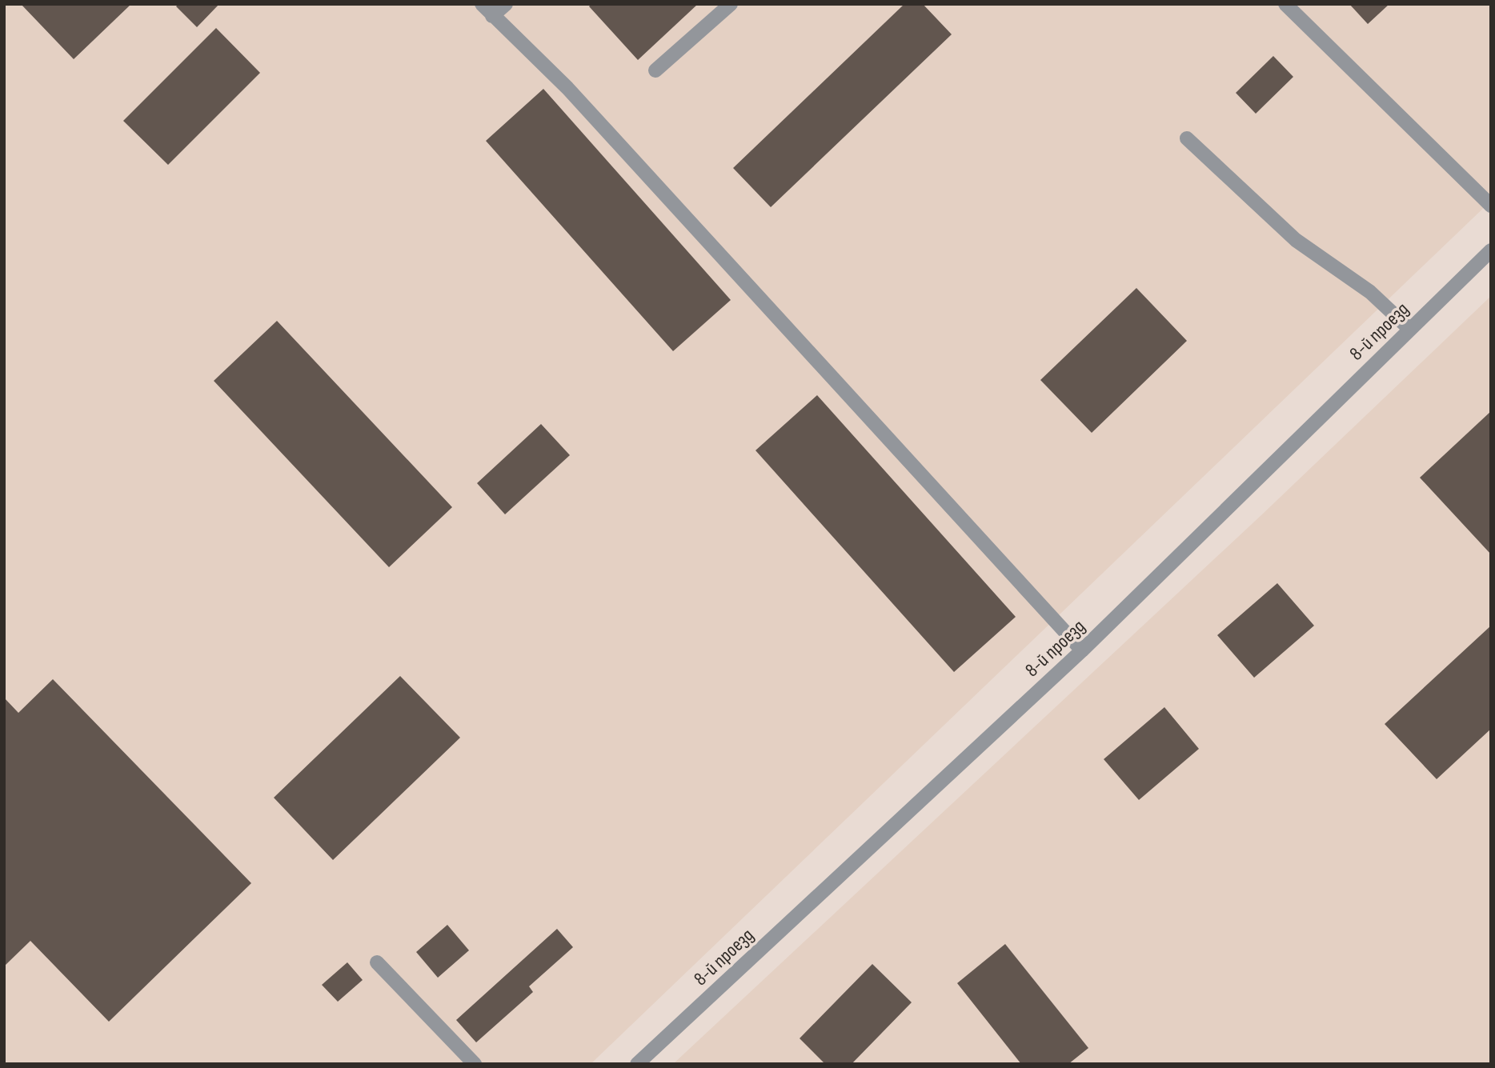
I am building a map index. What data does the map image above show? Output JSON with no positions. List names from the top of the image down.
{
  "streets": {
    "street": ["8-й проезд"]
  }
}
